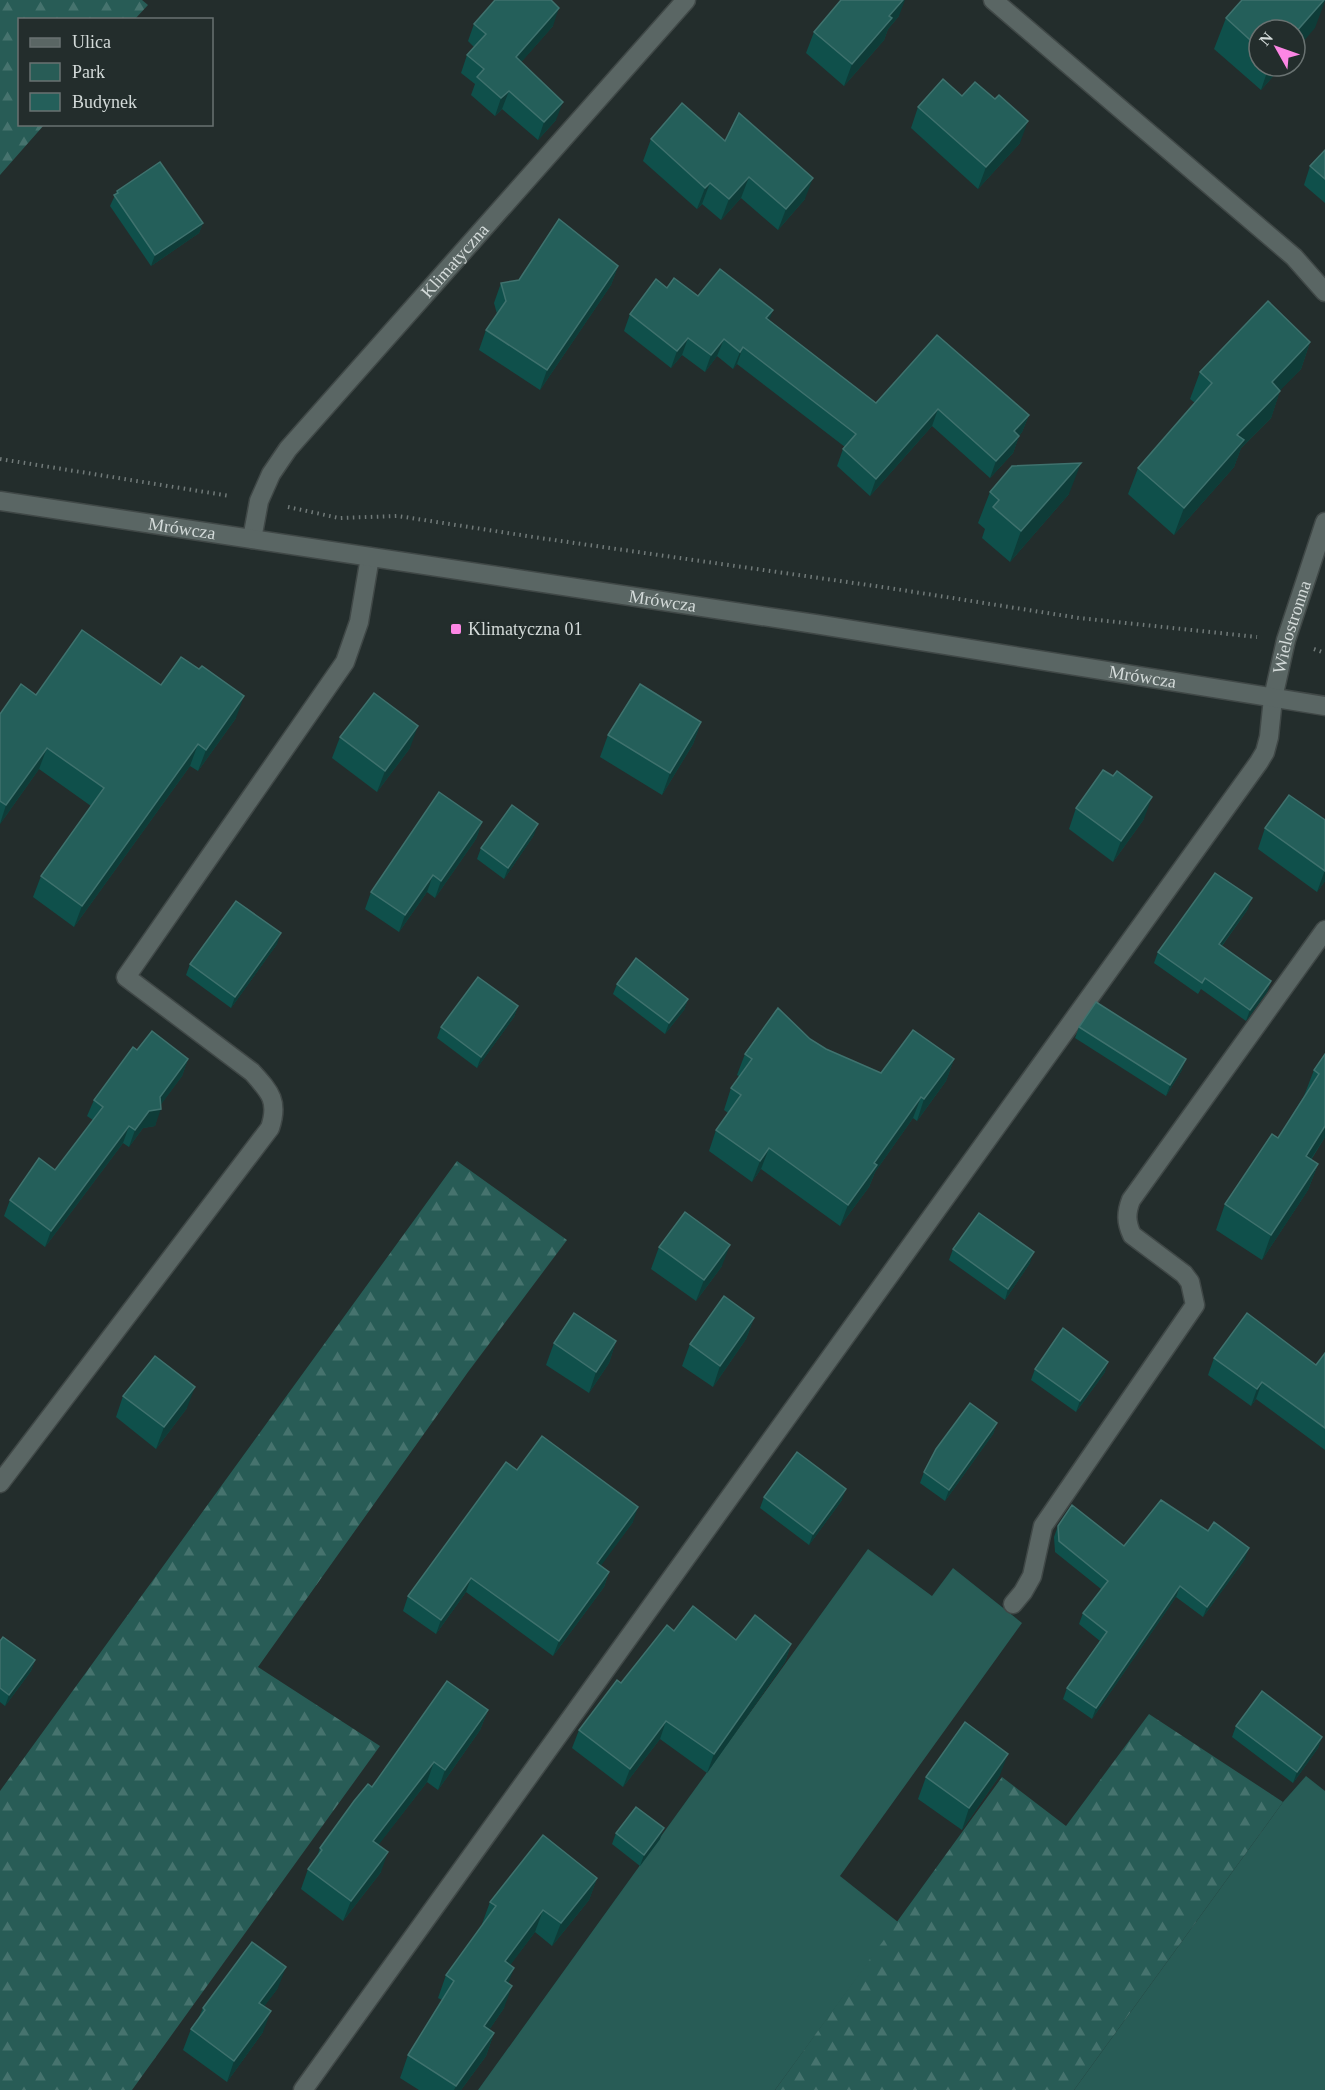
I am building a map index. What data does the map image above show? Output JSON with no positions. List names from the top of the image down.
{
  "streets": {
    "street": ["Klimatyczna", "Mrówcza", "Wielostronna"]
  },
  "crossings": [
    ["Klimatyczna", "Mrówcza"],
    ["Mrówcza", "Wielostronna"]
  ],
  "places": {
    "transit": ["Klimatyczna 01"]
  },
  "legend": ["Ulica", "Park", "Budynek"],
  "north": "top left"
}
